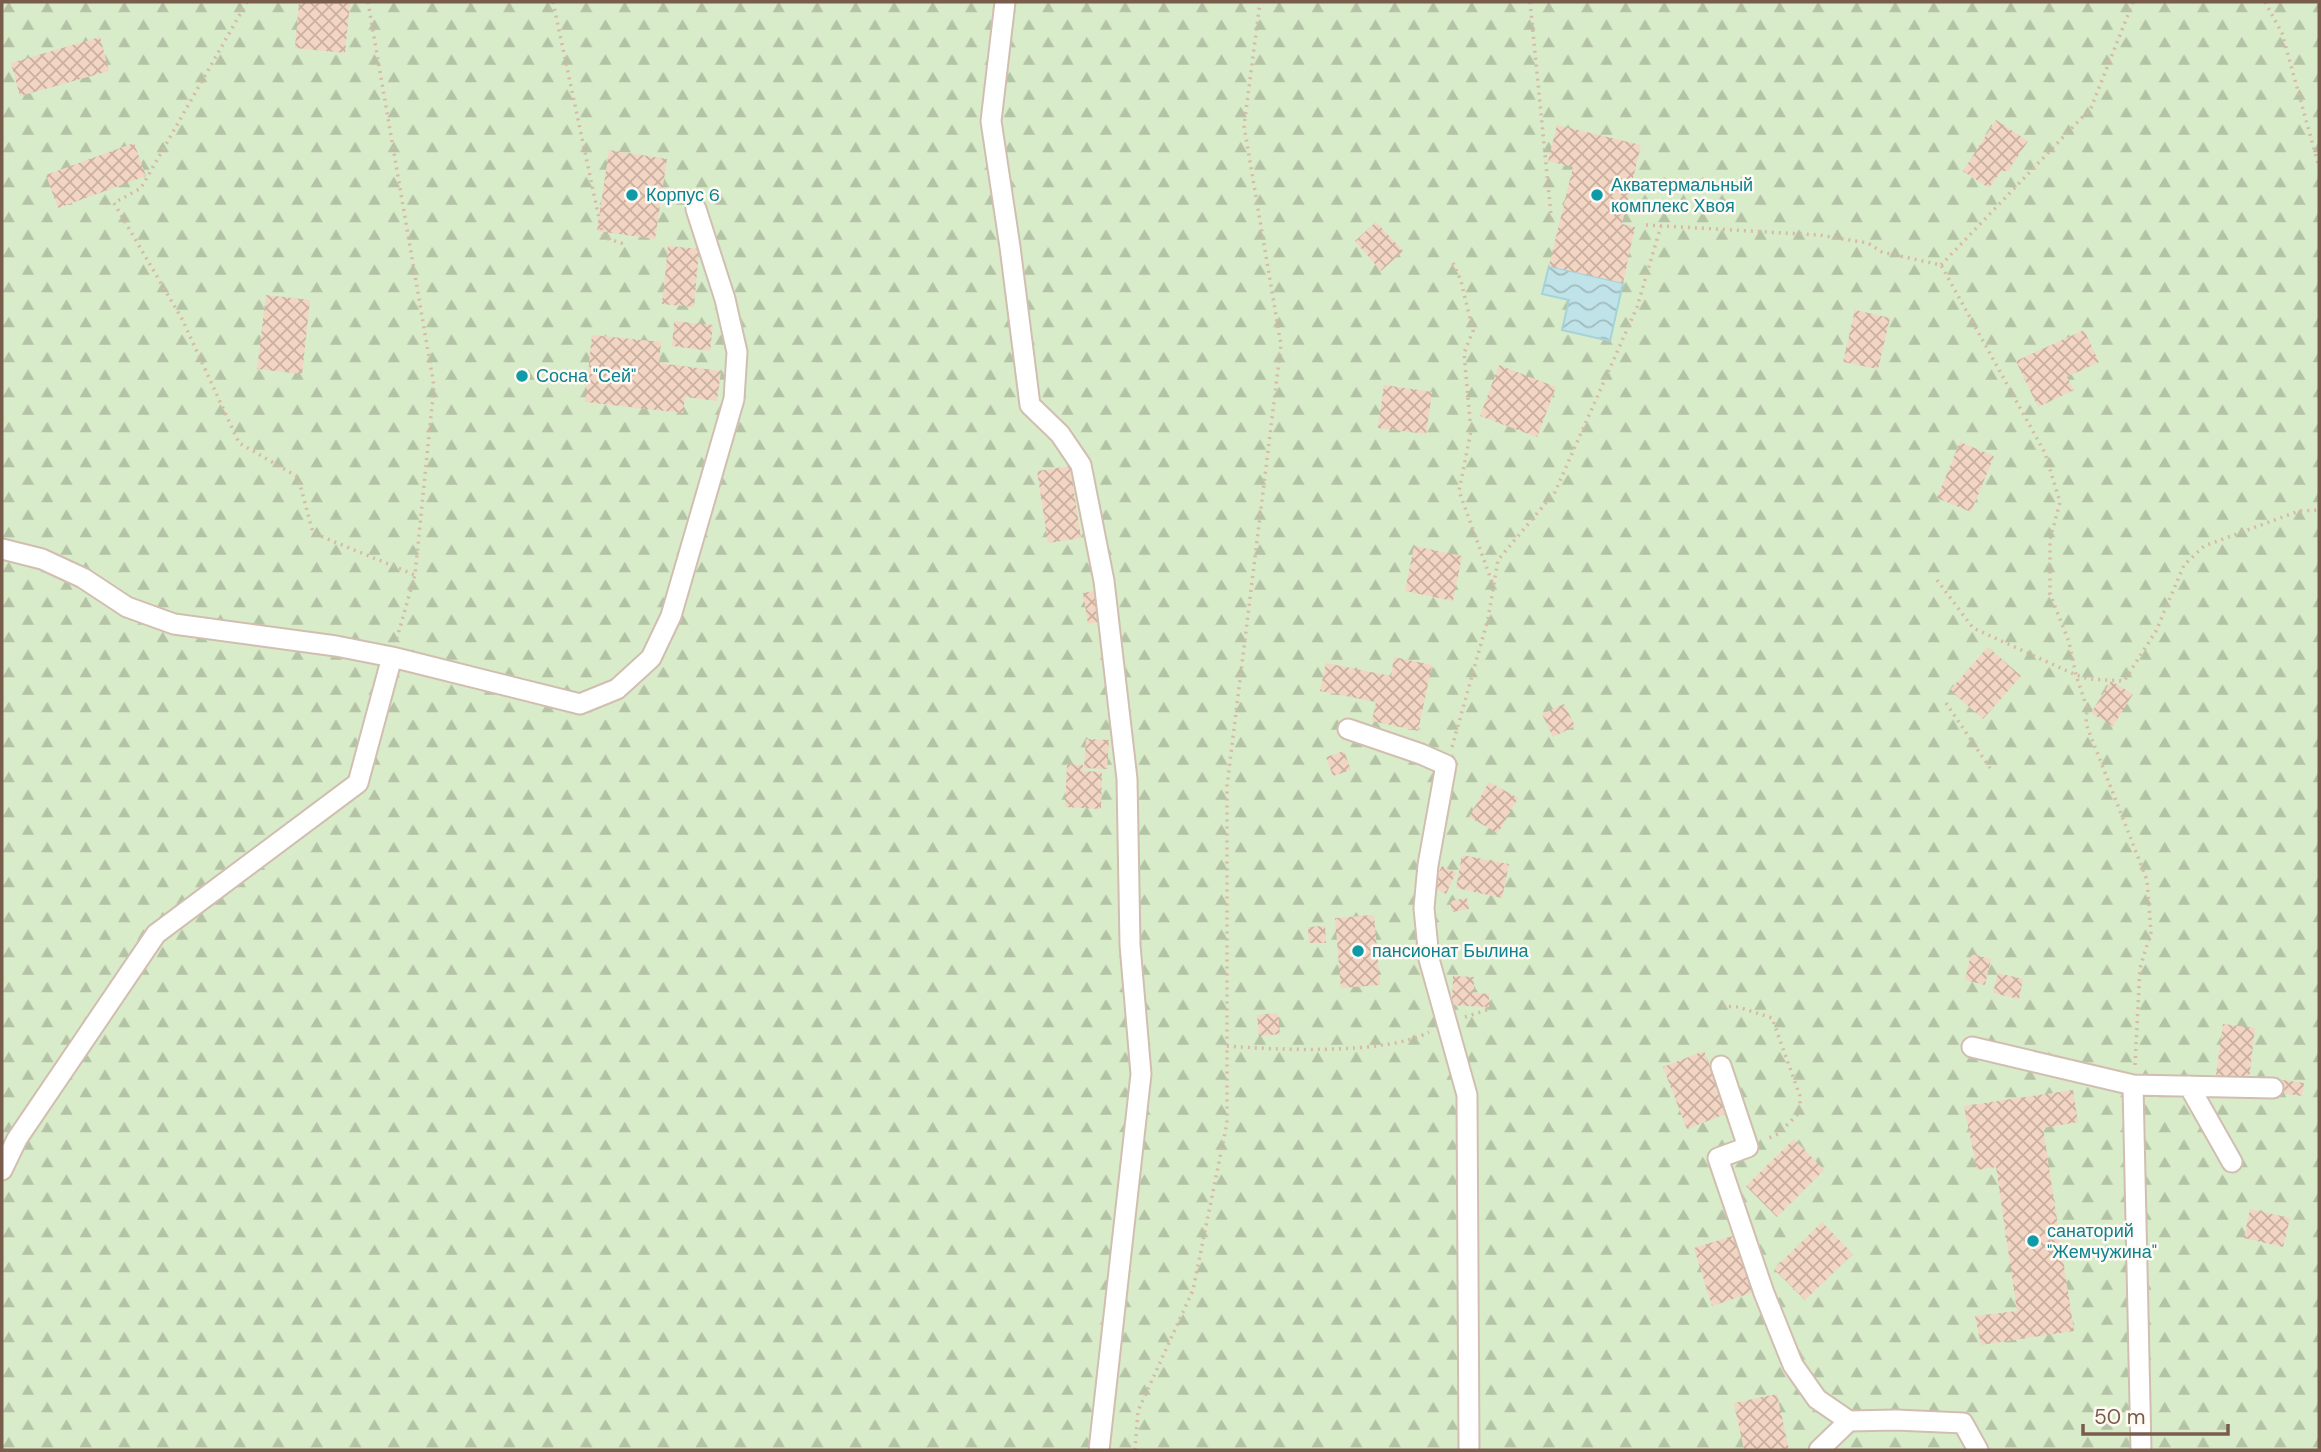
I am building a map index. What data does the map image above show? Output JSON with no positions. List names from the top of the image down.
{
  "places": [
    "Корпус 6",
    "Акватермальный комплекс Хвоя",
    "Сосна \"Сей\"",
    "пансионат Былина",
    "санаторий \"Жемчужина\""
  ],
  "scale_bar": "50 m"
}
